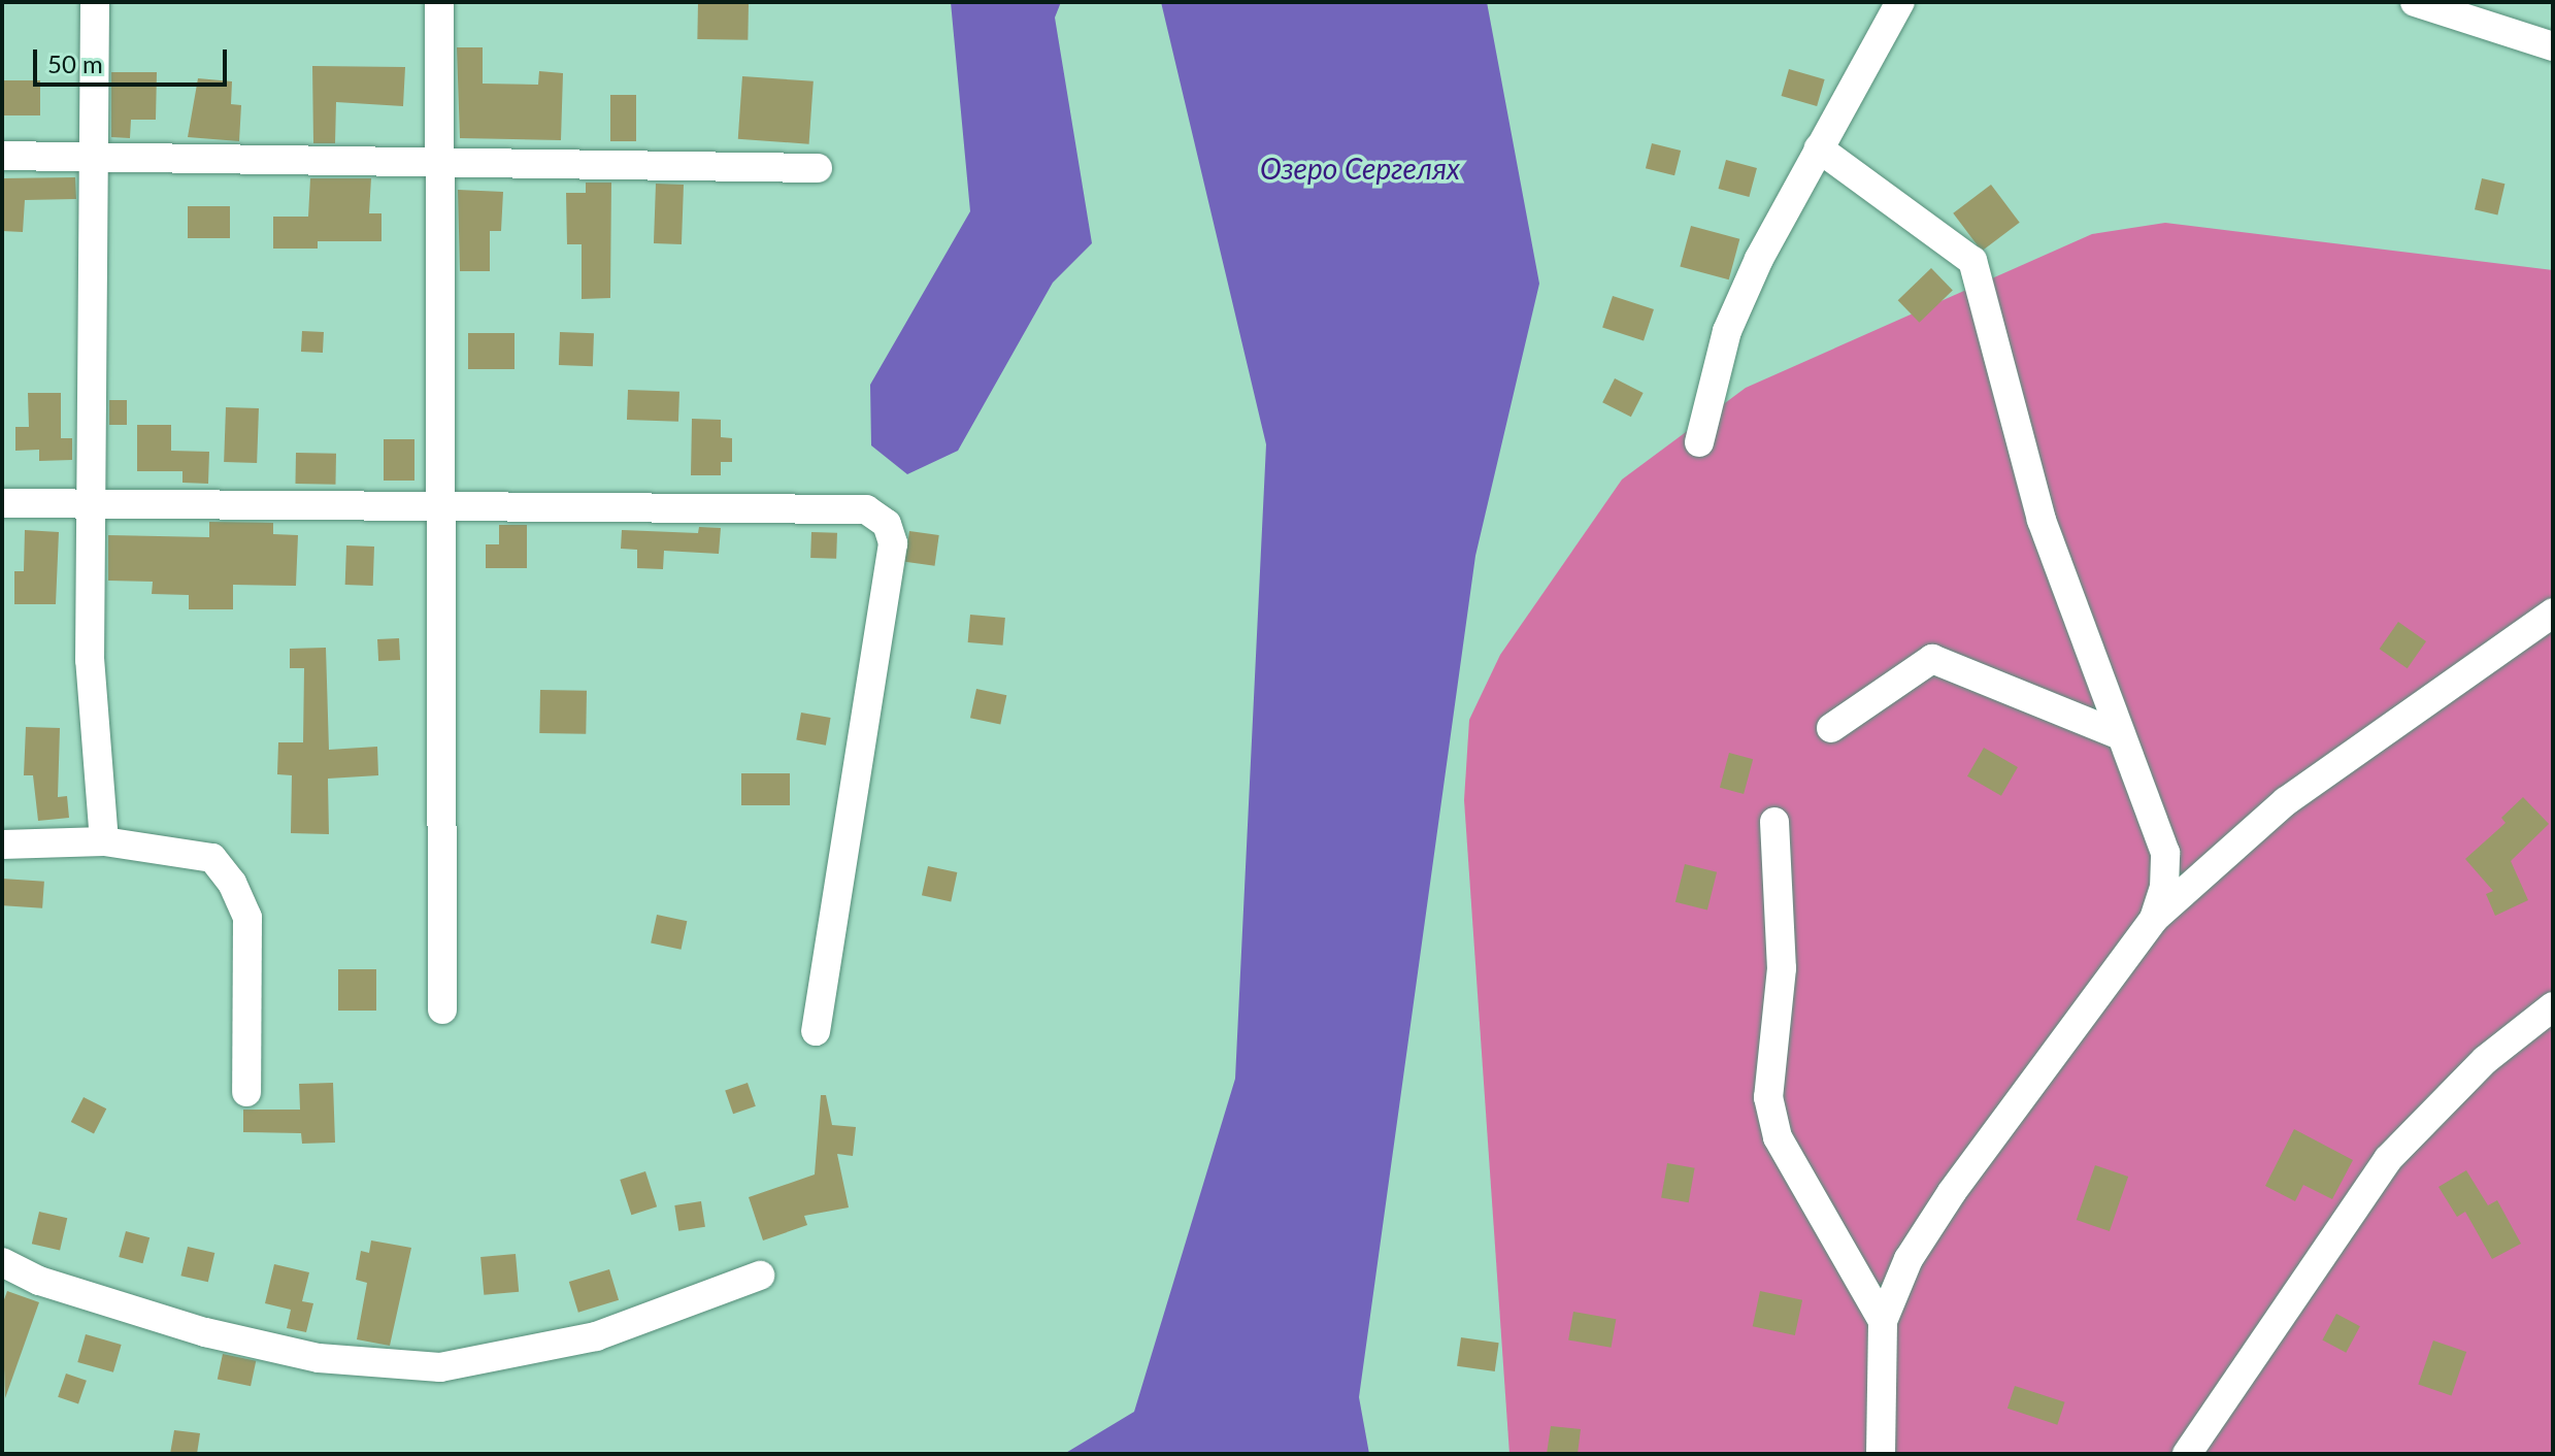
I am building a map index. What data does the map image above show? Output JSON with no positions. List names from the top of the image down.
{
  "water": ["Озеро Сергелях"],
  "scale_bar": "50 m"
}
